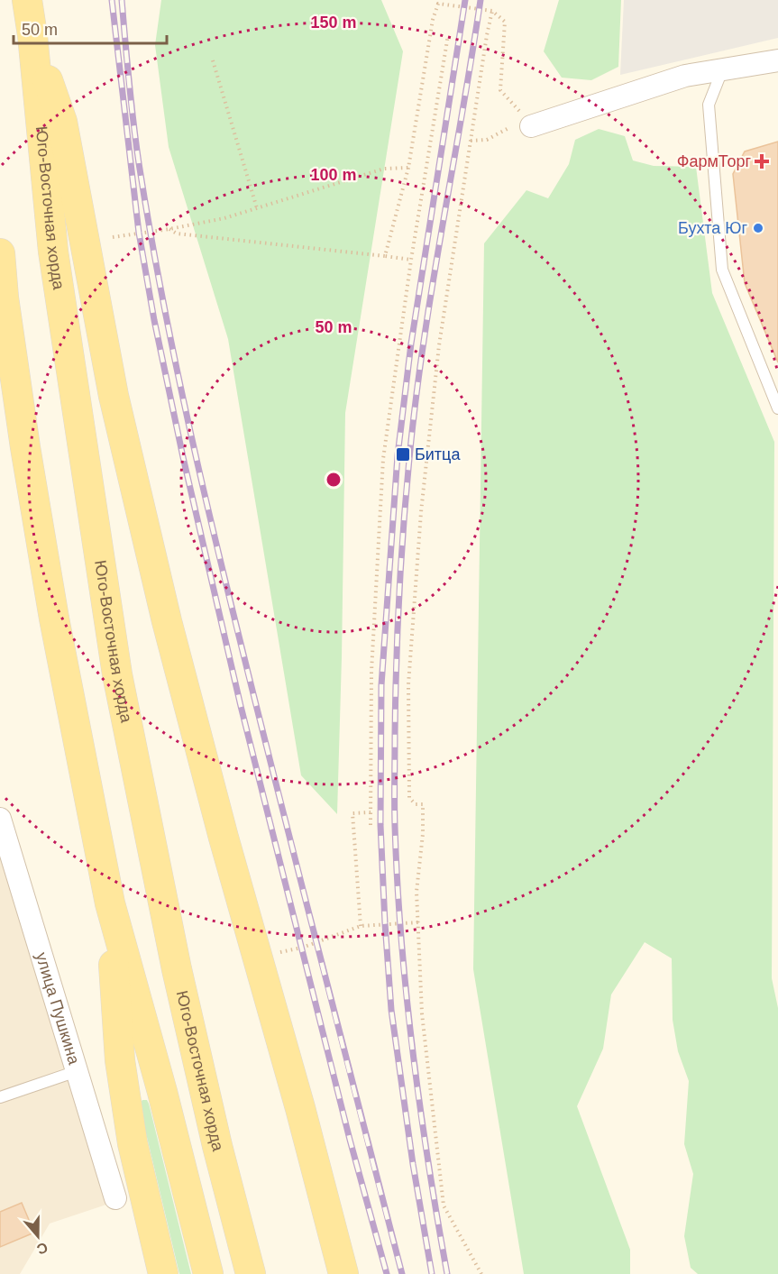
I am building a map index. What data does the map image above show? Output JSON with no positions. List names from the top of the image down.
{
  "streets": {
    "main road": ["Юго-Восточная хорда"],
    "street": ["улица Пушкина"]
  },
  "places": {
    "health": ["ФармТорг"],
    "other": ["Бухта Юг"],
    "transit": ["Битца"]
  },
  "scale_bar": "50 m",
  "north": "bottom",
  "rings": ["150 m", "100 m", "50 m"]
}
